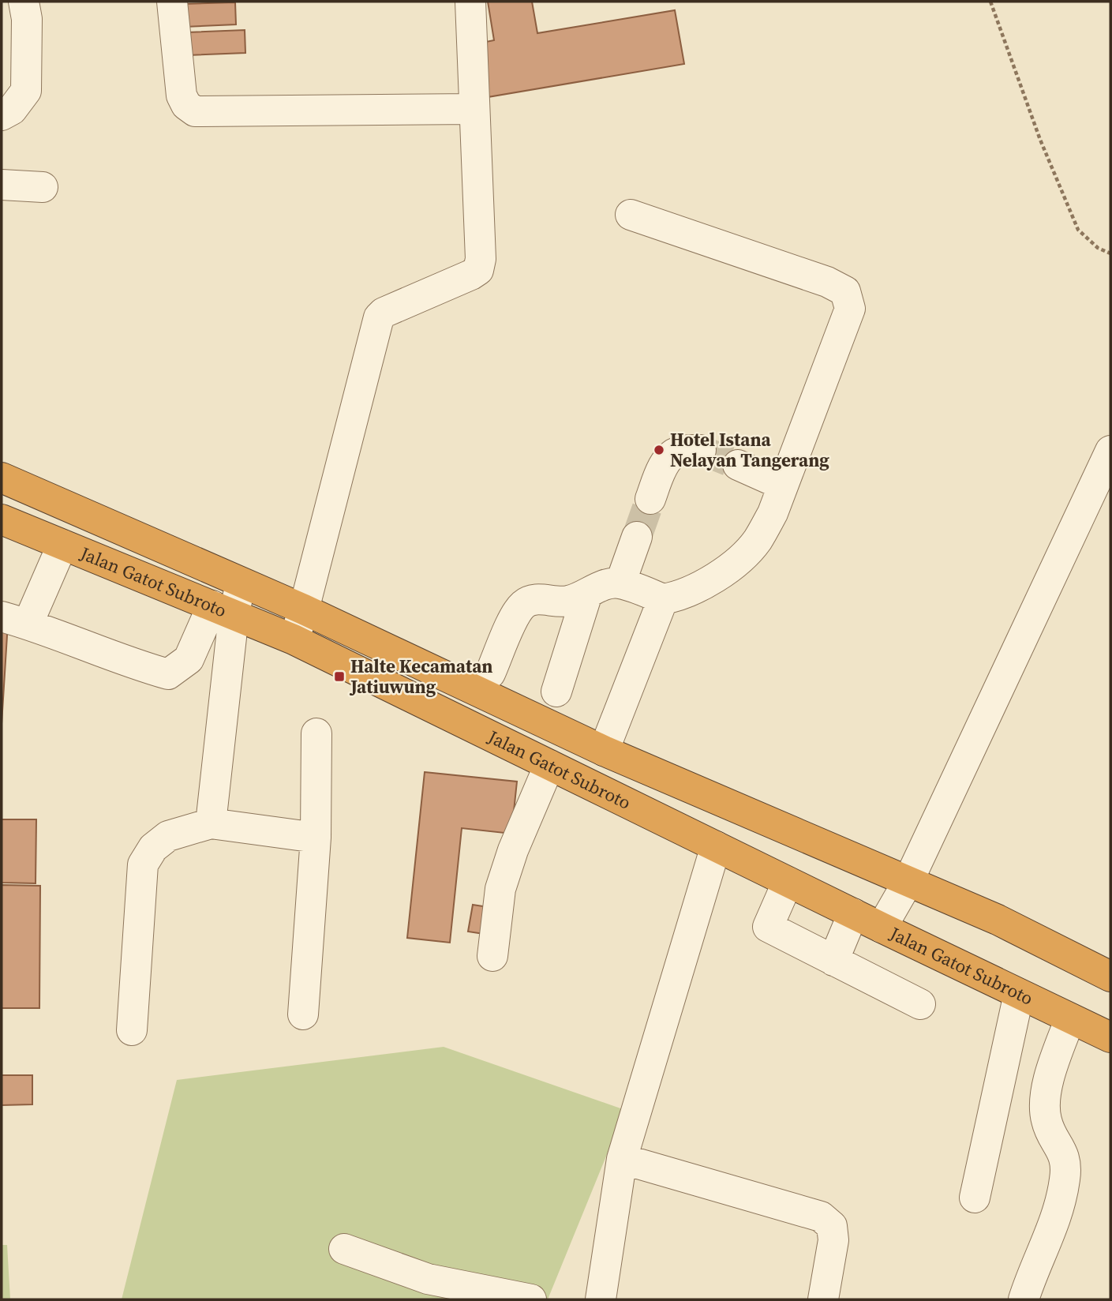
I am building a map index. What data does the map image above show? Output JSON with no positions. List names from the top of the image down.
{
  "streets": {
    "highway": ["Jalan Gatot Subroto"]
  },
  "places": {
    "other": ["Hotel Istana Nelayan Tangerang"],
    "transit": ["Halte Kecamatan Jatiuwung"]
  }
}
